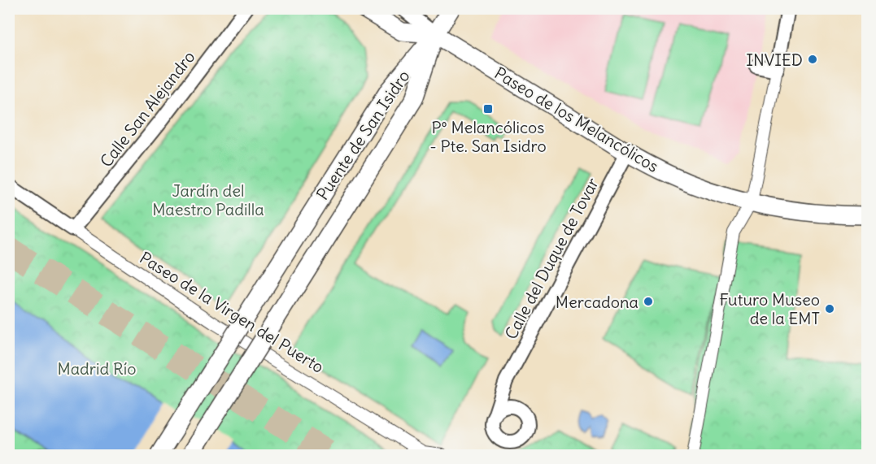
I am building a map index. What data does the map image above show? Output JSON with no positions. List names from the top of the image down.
{
  "streets": {
    "street": [
      "Calle San Alejandro",
      "Paseo de los Melancólicos",
      "Puente de San Isidro",
      "Calle del Duque de Tovar",
      "Paseo de la Virgen del Puerto"
    ]
  },
  "crossings": [
    ["Calle San Alejandro", "Paseo de la Virgen del Puerto"],
    ["Paseo de los Melancólicos", "Puente de San Isidro"],
    ["Paseo de los Melancólicos", "Calle del Duque de Tovar"]
  ],
  "parks": ["Jardín del Maestro Padilla", "Madrid Río"],
  "places": {
    "other": ["INVIED", "Mercadona", "Futuro Museo de la EMT"],
    "transit": ["Pº Melancólicos - Pte. San Isidro"]
  }
}
